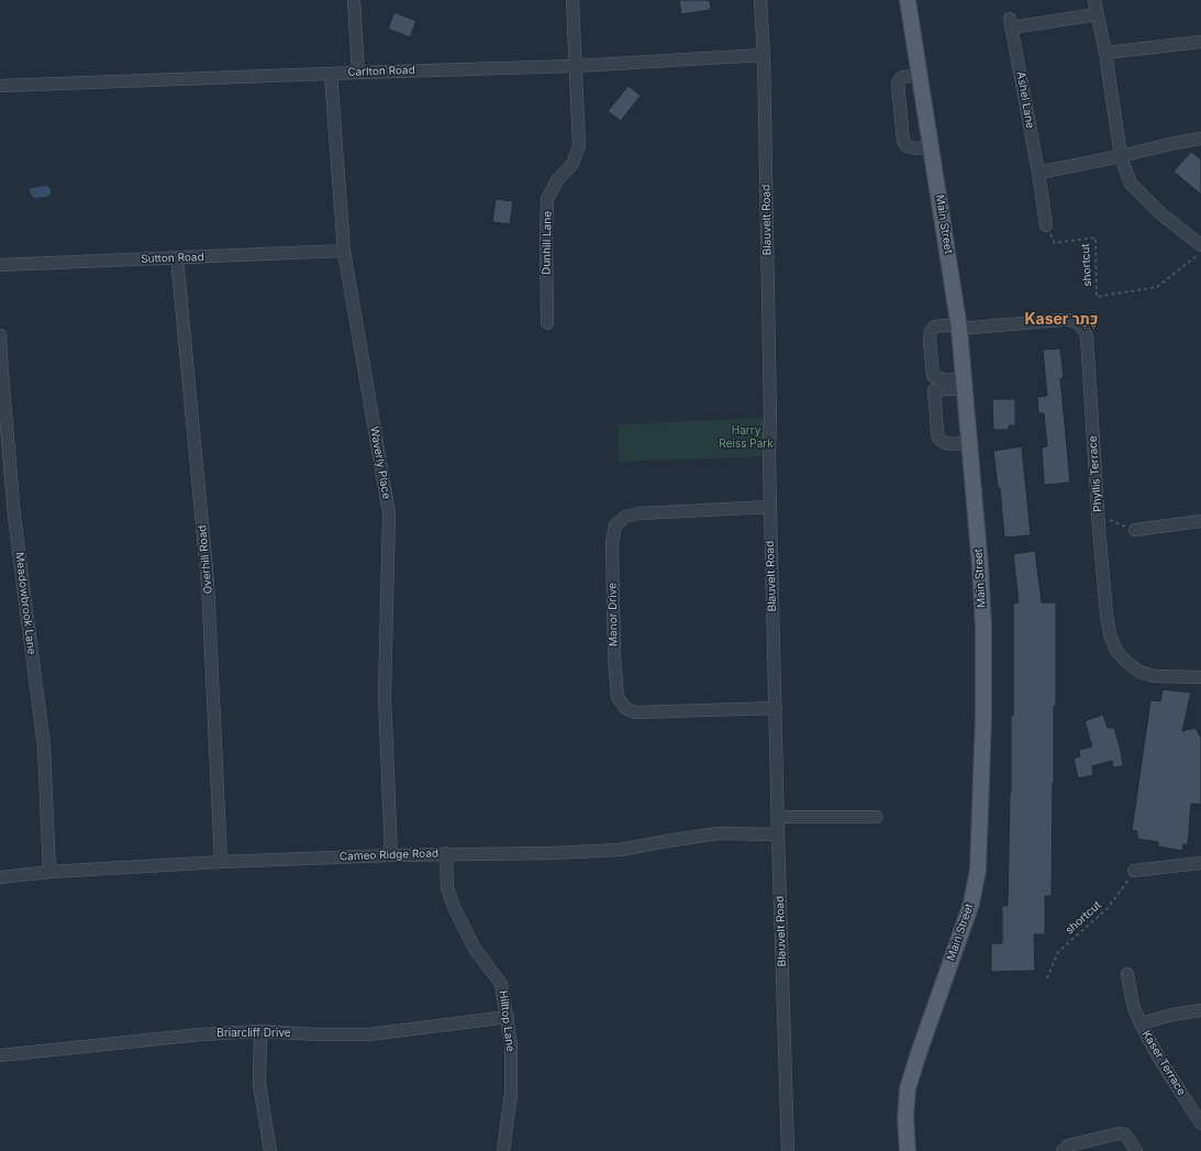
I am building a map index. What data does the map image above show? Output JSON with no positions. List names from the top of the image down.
{
  "streets": {
    "main road": ["Main Street"],
    "street": [
      "Carlton Road",
      "Ashel Lane",
      "Blauvelt Road",
      "Dunhill Lane",
      "Sutton Road",
      "Waverly Place",
      "Phyllis Terrace",
      "Overhill Road",
      "Meadowbrook Lane",
      "Manor Drive",
      "Cameo Ridge Road",
      "Hilltop Lane",
      "Briarcliff Drive",
      "Kaser Terrace"
    ],
    "path": ["shortcut"]
  },
  "crossings": [
    ["Carlton Road", "Blauvelt Road"],
    ["Carlton Road", "Dunhill Lane"],
    ["Carlton Road", "Waverly Place"],
    ["Ashel Lane", "shortcut"],
    ["Blauvelt Road", "Manor Drive"],
    ["Blauvelt Road", "Cameo Ridge Road"],
    ["Main Street", "Phyllis Terrace"],
    ["Sutton Road", "Waverly Place"],
    ["Sutton Road", "Overhill Road"],
    ["Waverly Place", "Cameo Ridge Road"],
    ["Overhill Road", "Cameo Ridge Road"],
    ["Meadowbrook Lane", "Cameo Ridge Road"],
    ["Cameo Ridge Road", "Hilltop Lane"],
    ["Hilltop Lane", "Briarcliff Drive"]
  ],
  "districts": ["Kaser כֶּתֶר"],
  "parks": ["Harry Reiss Park"]
}
